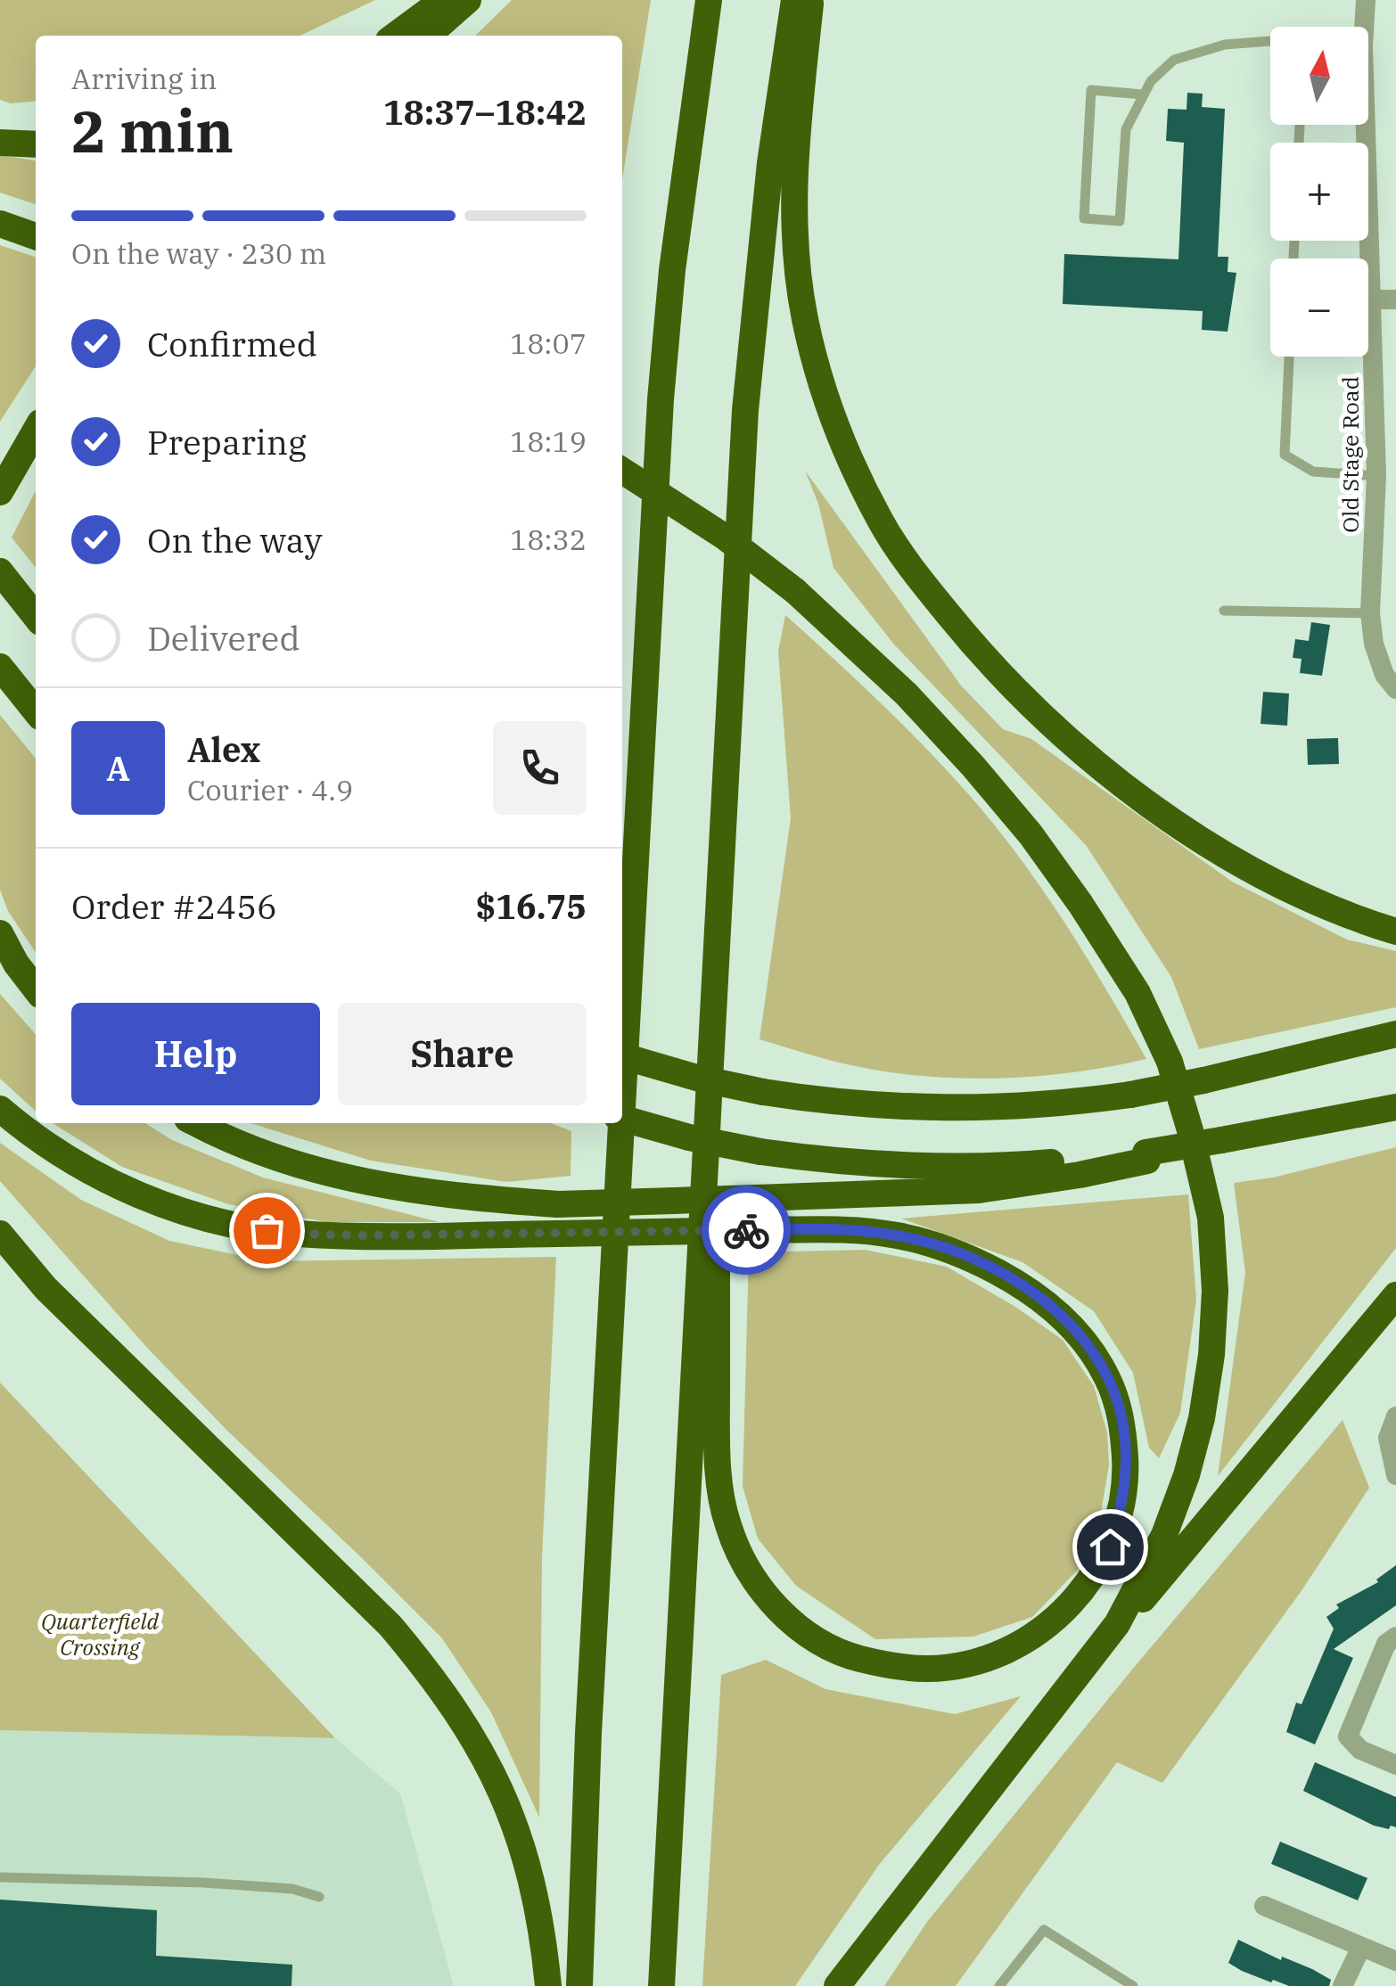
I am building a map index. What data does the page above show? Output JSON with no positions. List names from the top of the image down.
{
  "streets": {
    "street": ["Old Stage Road"]
  },
  "parks": ["Quarterfield Crossing"],
  "north": "top",
  "page": {
    "map_buttons": ["+", "−"],
    "heading": ["2 min", "Arriving in", "18:37–18:42"],
    "panel": [
      "Alex",
      "Courier · 4.9",
      "Order #2456",
      "$16.75"
    ],
    "bar": "On the way · 230 m",
    "list": [
      ["Confirmed", "18:07"],
      ["Preparing", "18:19"],
      ["On the way", "18:32"],
      "Delivered"
    ],
    "round": "A",
    "buttons": ["Help", "Share"]
  }
}
